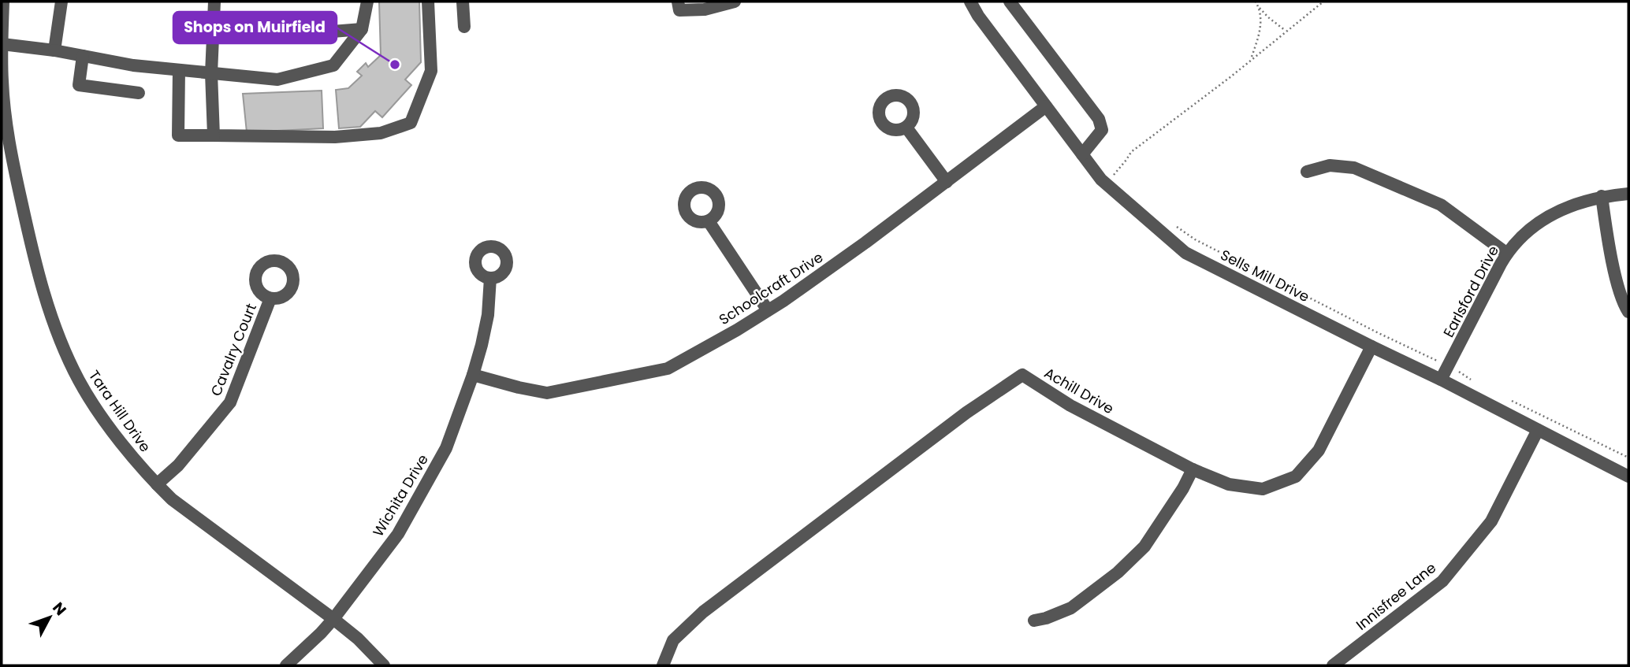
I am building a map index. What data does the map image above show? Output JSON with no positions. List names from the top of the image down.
{
  "streets": {
    "street": [
      "Sells Mill Drive",
      "Schoolcraft Drive",
      "Earlsford Drive",
      "Cavalry Court",
      "Achill Drive",
      "Tara Hill Drive",
      "Wichita Drive",
      "Innisfree Lane"
    ]
  },
  "crossings": [
    ["Sells Mill Drive", "Schoolcraft Drive"],
    ["Sells Mill Drive", "Earlsford Drive"],
    ["Sells Mill Drive", "Achill Drive"],
    ["Sells Mill Drive", "Innisfree Lane"],
    ["Schoolcraft Drive", "Wichita Drive"],
    ["Cavalry Court", "Tara Hill Drive"],
    ["Tara Hill Drive", "Wichita Drive"]
  ],
  "places": ["Shops on Muirfield"],
  "north": "top right"
}
